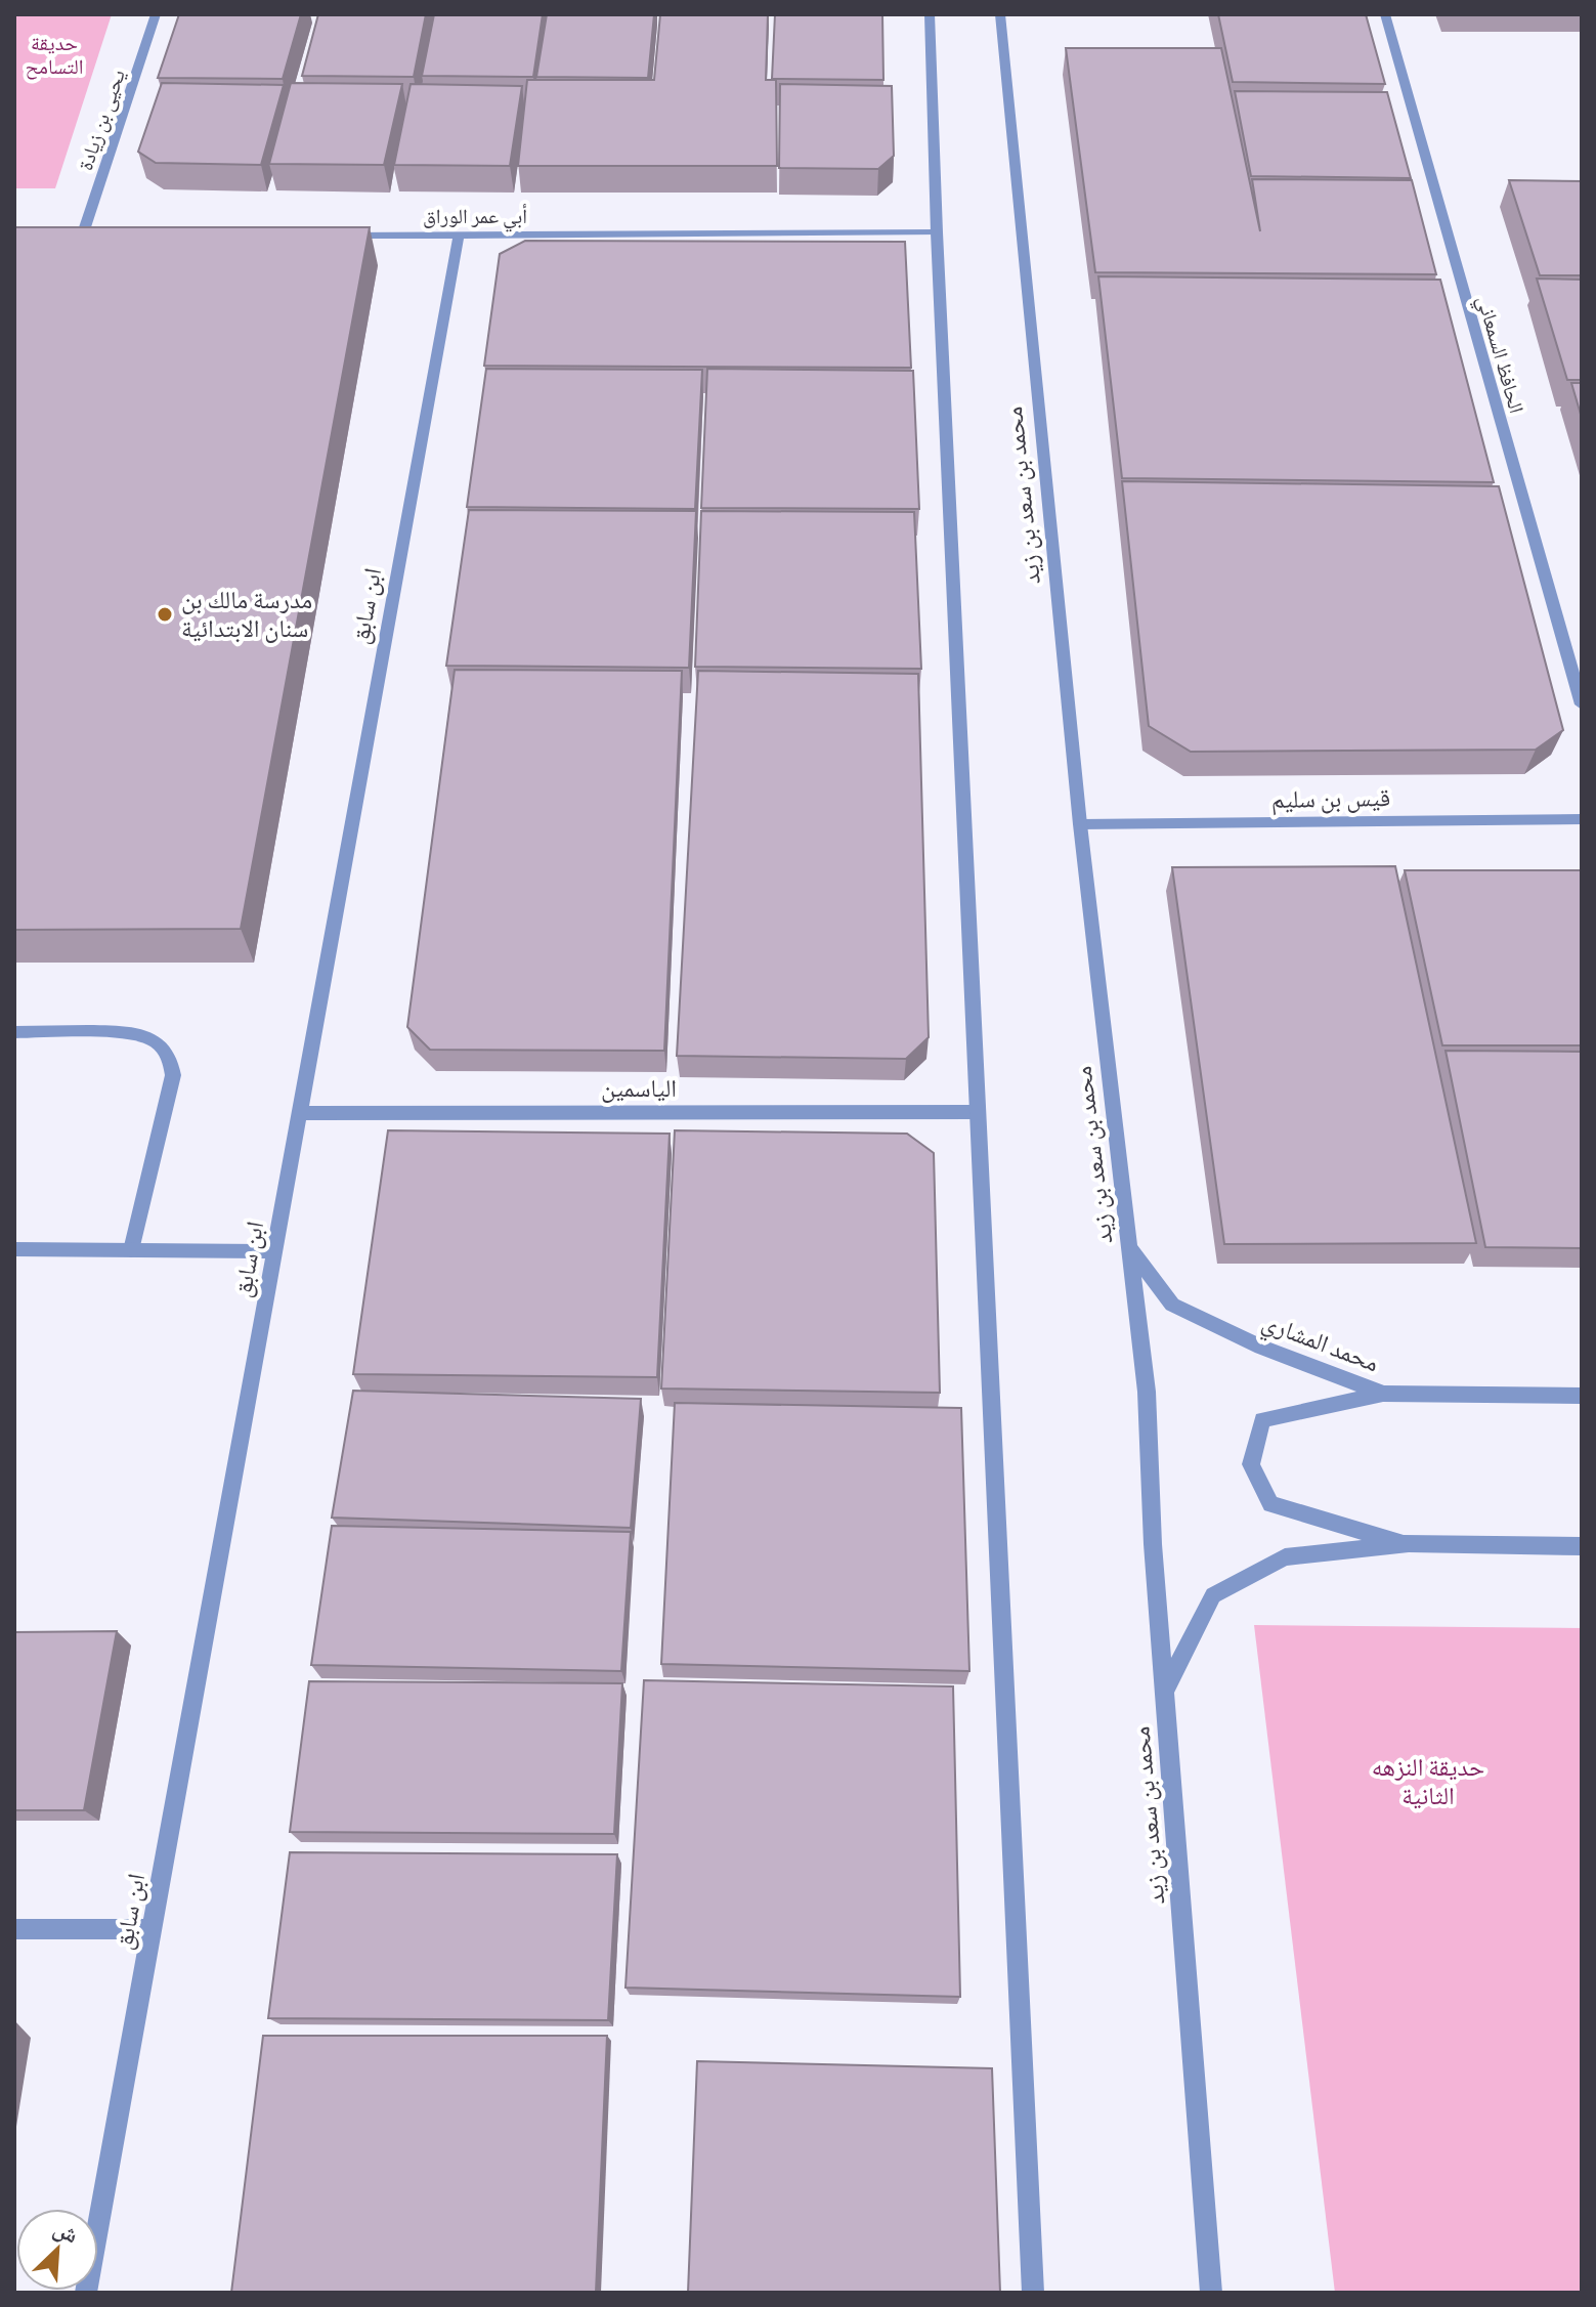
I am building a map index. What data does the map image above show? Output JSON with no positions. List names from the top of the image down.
{
  "streets": {
    "street": [
      "يحيى بن زيادة",
      "أبي عمر الوراق",
      "الحافظ السمعاني",
      "محمد بن سعد بن زيد",
      "ابن سابق",
      "قيس بن سليم",
      "الياسمين",
      "محمد المشاري"
    ]
  },
  "crossings": [
    ["أبي عمر الوراق", "ابن سابق"],
    ["محمد بن سعد بن زيد", "قيس بن سليم"],
    ["محمد بن سعد بن زيد", "محمد المشاري"],
    ["ابن سابق", "الياسمين"]
  ],
  "parks": ["حديقة التسامح", "حديقة النزهه الثانية"],
  "places": ["مدرسة مالك بن سنان الابتدائية"],
  "north": "top right"
}
